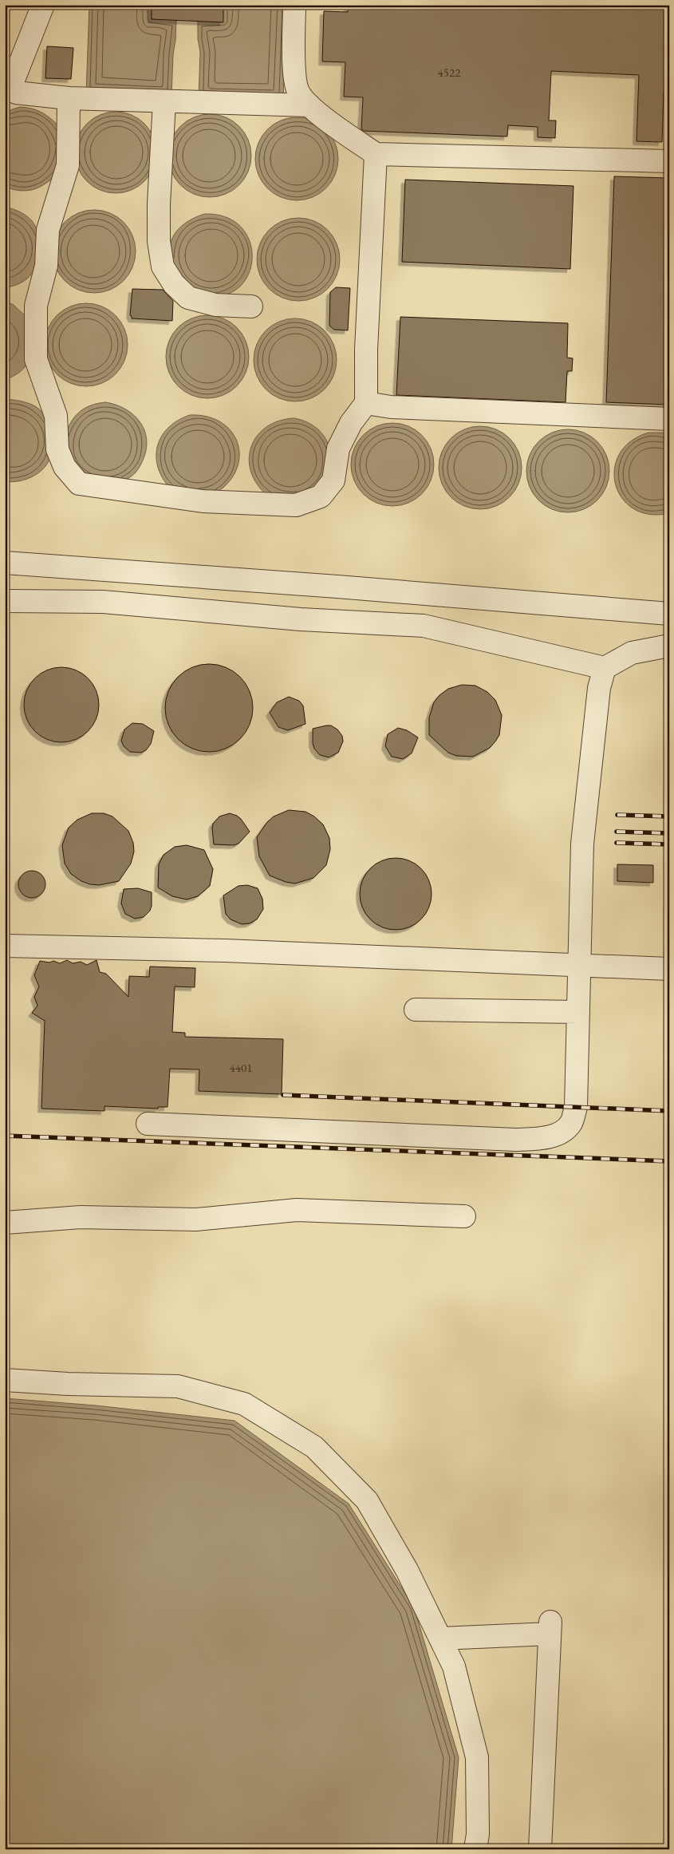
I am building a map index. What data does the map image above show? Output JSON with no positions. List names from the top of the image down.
{
  "house_numbers": ["4522", "4401"]
}
